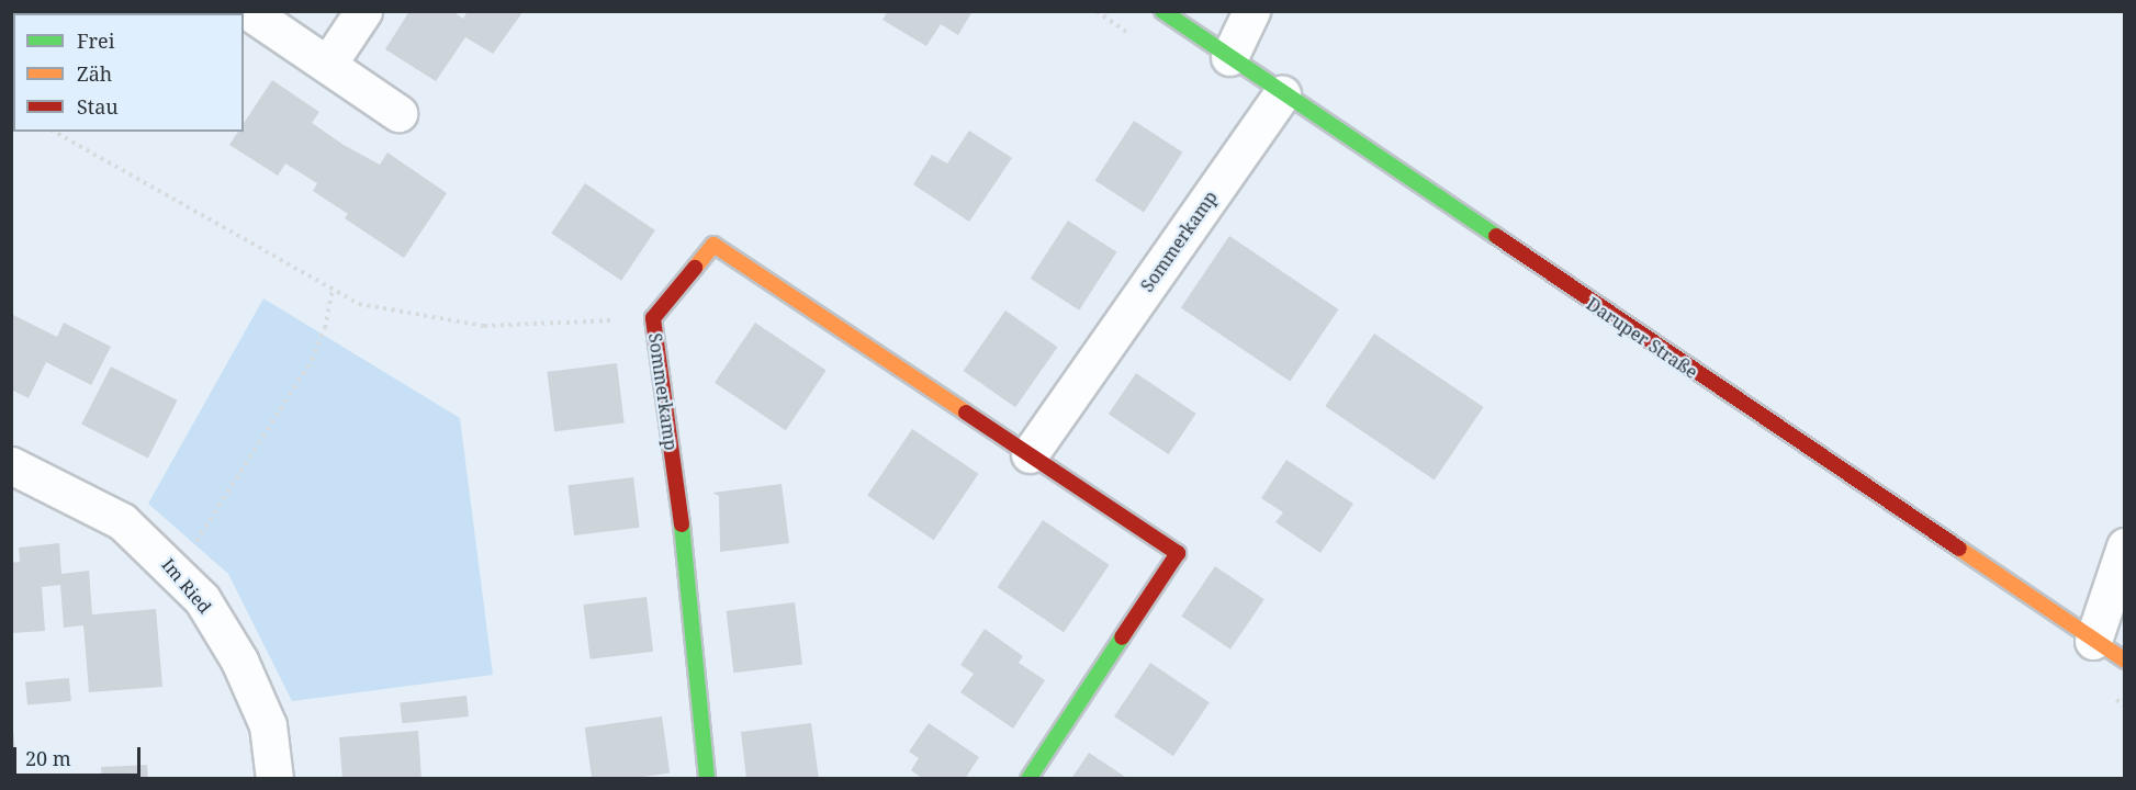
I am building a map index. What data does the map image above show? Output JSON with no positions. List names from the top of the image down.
{
  "streets": {
    "street": ["Sommerkamp", "Daruper Straße", "Im Ried"]
  },
  "crossings": [
    ["Sommerkamp", "Daruper Straße"]
  ],
  "legend": ["Frei", "Zäh", "Stau"],
  "scale_bar": "20 m"
}
